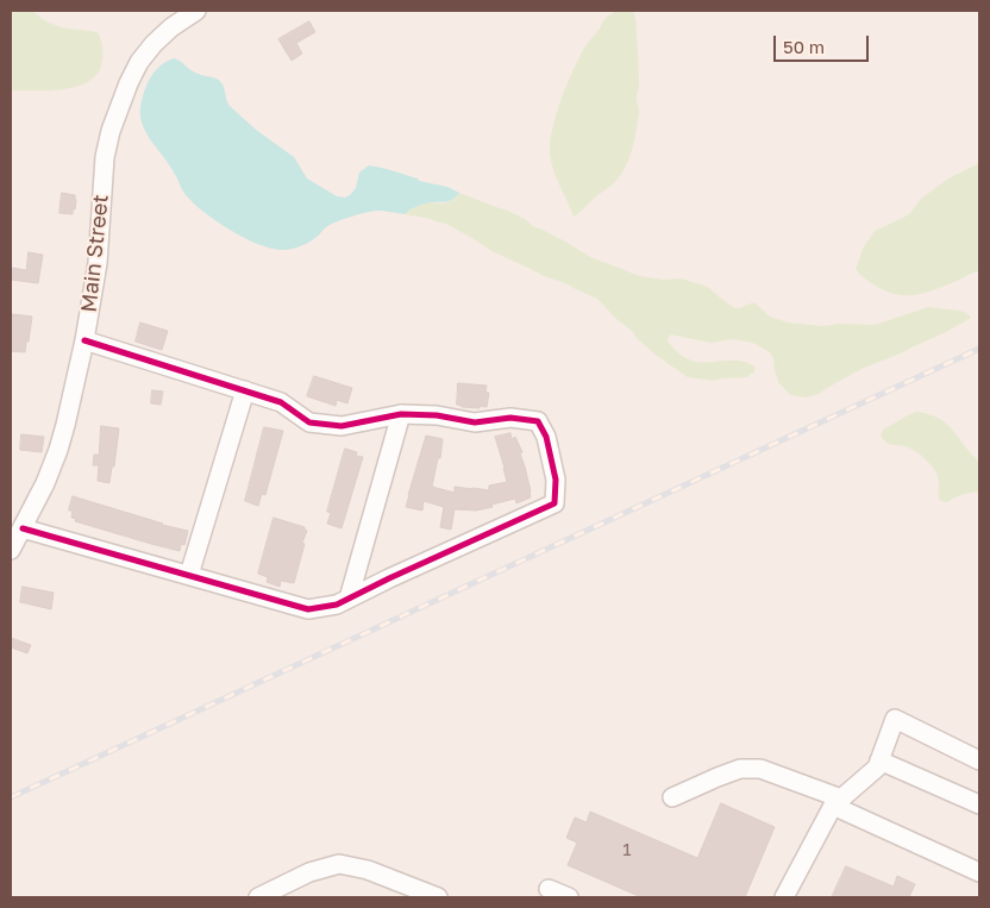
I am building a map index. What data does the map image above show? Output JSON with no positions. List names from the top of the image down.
{
  "streets": {
    "street": ["Main Street"]
  },
  "house_numbers": ["1"],
  "scale_bar": "50 m"
}
